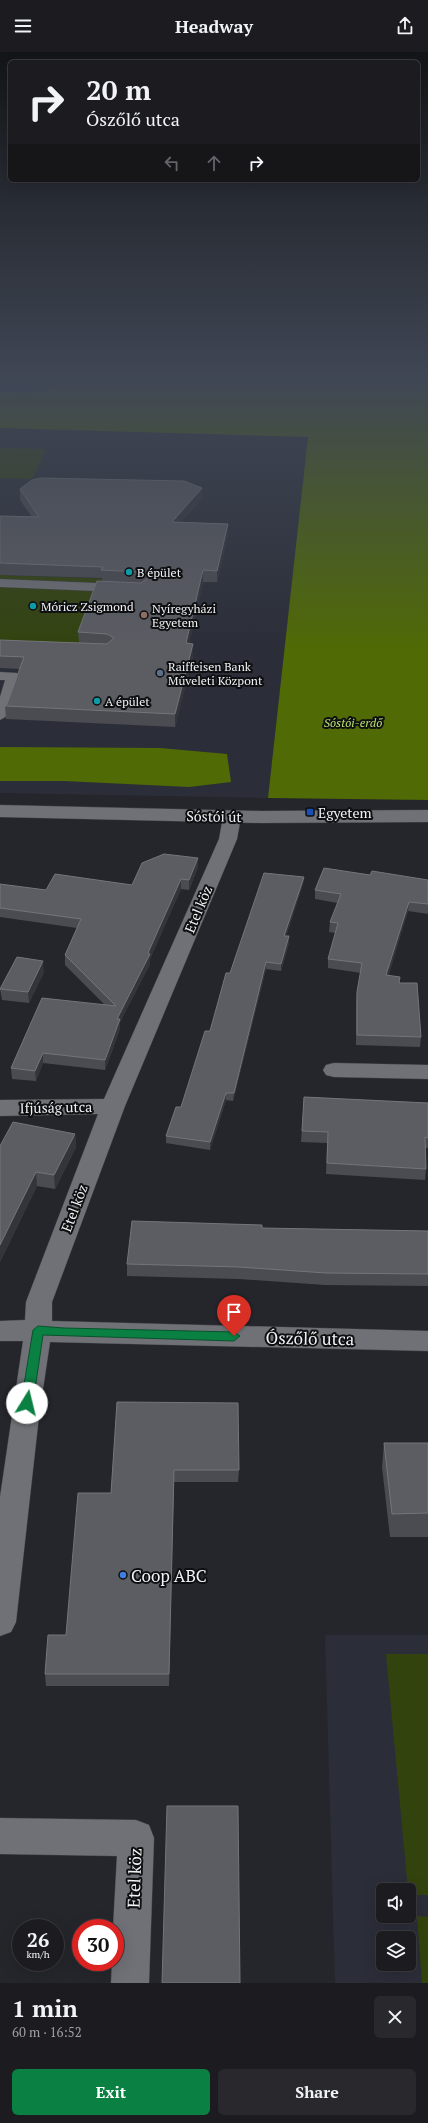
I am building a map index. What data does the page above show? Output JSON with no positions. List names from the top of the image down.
{
  "streets": {
    "street": [
      "Sóstói út",
      "Etel köz",
      "Ifjúság utca",
      "Ószőlő utca"
    ]
  },
  "crossings": [
    ["Sóstói út", "Etel köz"],
    ["Etel köz", "Ifjúság utca"],
    ["Etel köz", "Ószőlő utca"]
  ],
  "parks": ["Sóstói-erdő"],
  "places": {
    "other": [
      "B épület",
      "Móricz Zsigmond",
      "Nyíregyházi Egyetem",
      "Raiffeisen Bank Műveleti Központ",
      "A épület",
      "Coop ABC"
    ],
    "transit": ["Egyetem"]
  },
  "page": {
    "header": "Headway",
    "turn": ["20 m", "Ószőlő utca"],
    "speed": "26 km/h",
    "limit": "30",
    "heading": ["1 min", "60 m · 16:52"],
    "buttons": ["Exit", "Share"]
  }
}
